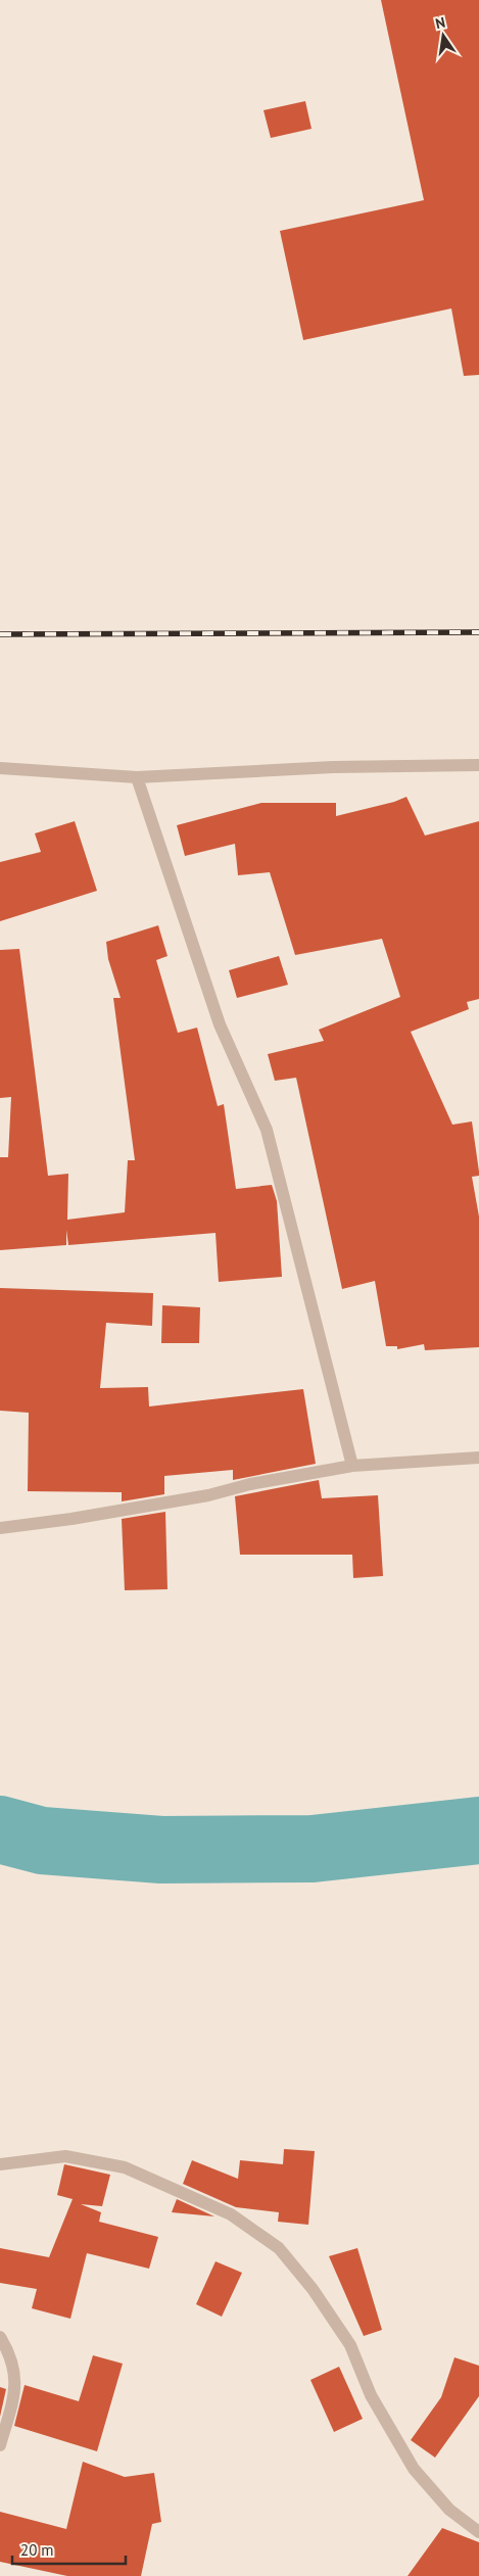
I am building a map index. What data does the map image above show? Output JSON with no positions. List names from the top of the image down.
{
  "scale_bar": "20 m",
  "north": "top"
}
